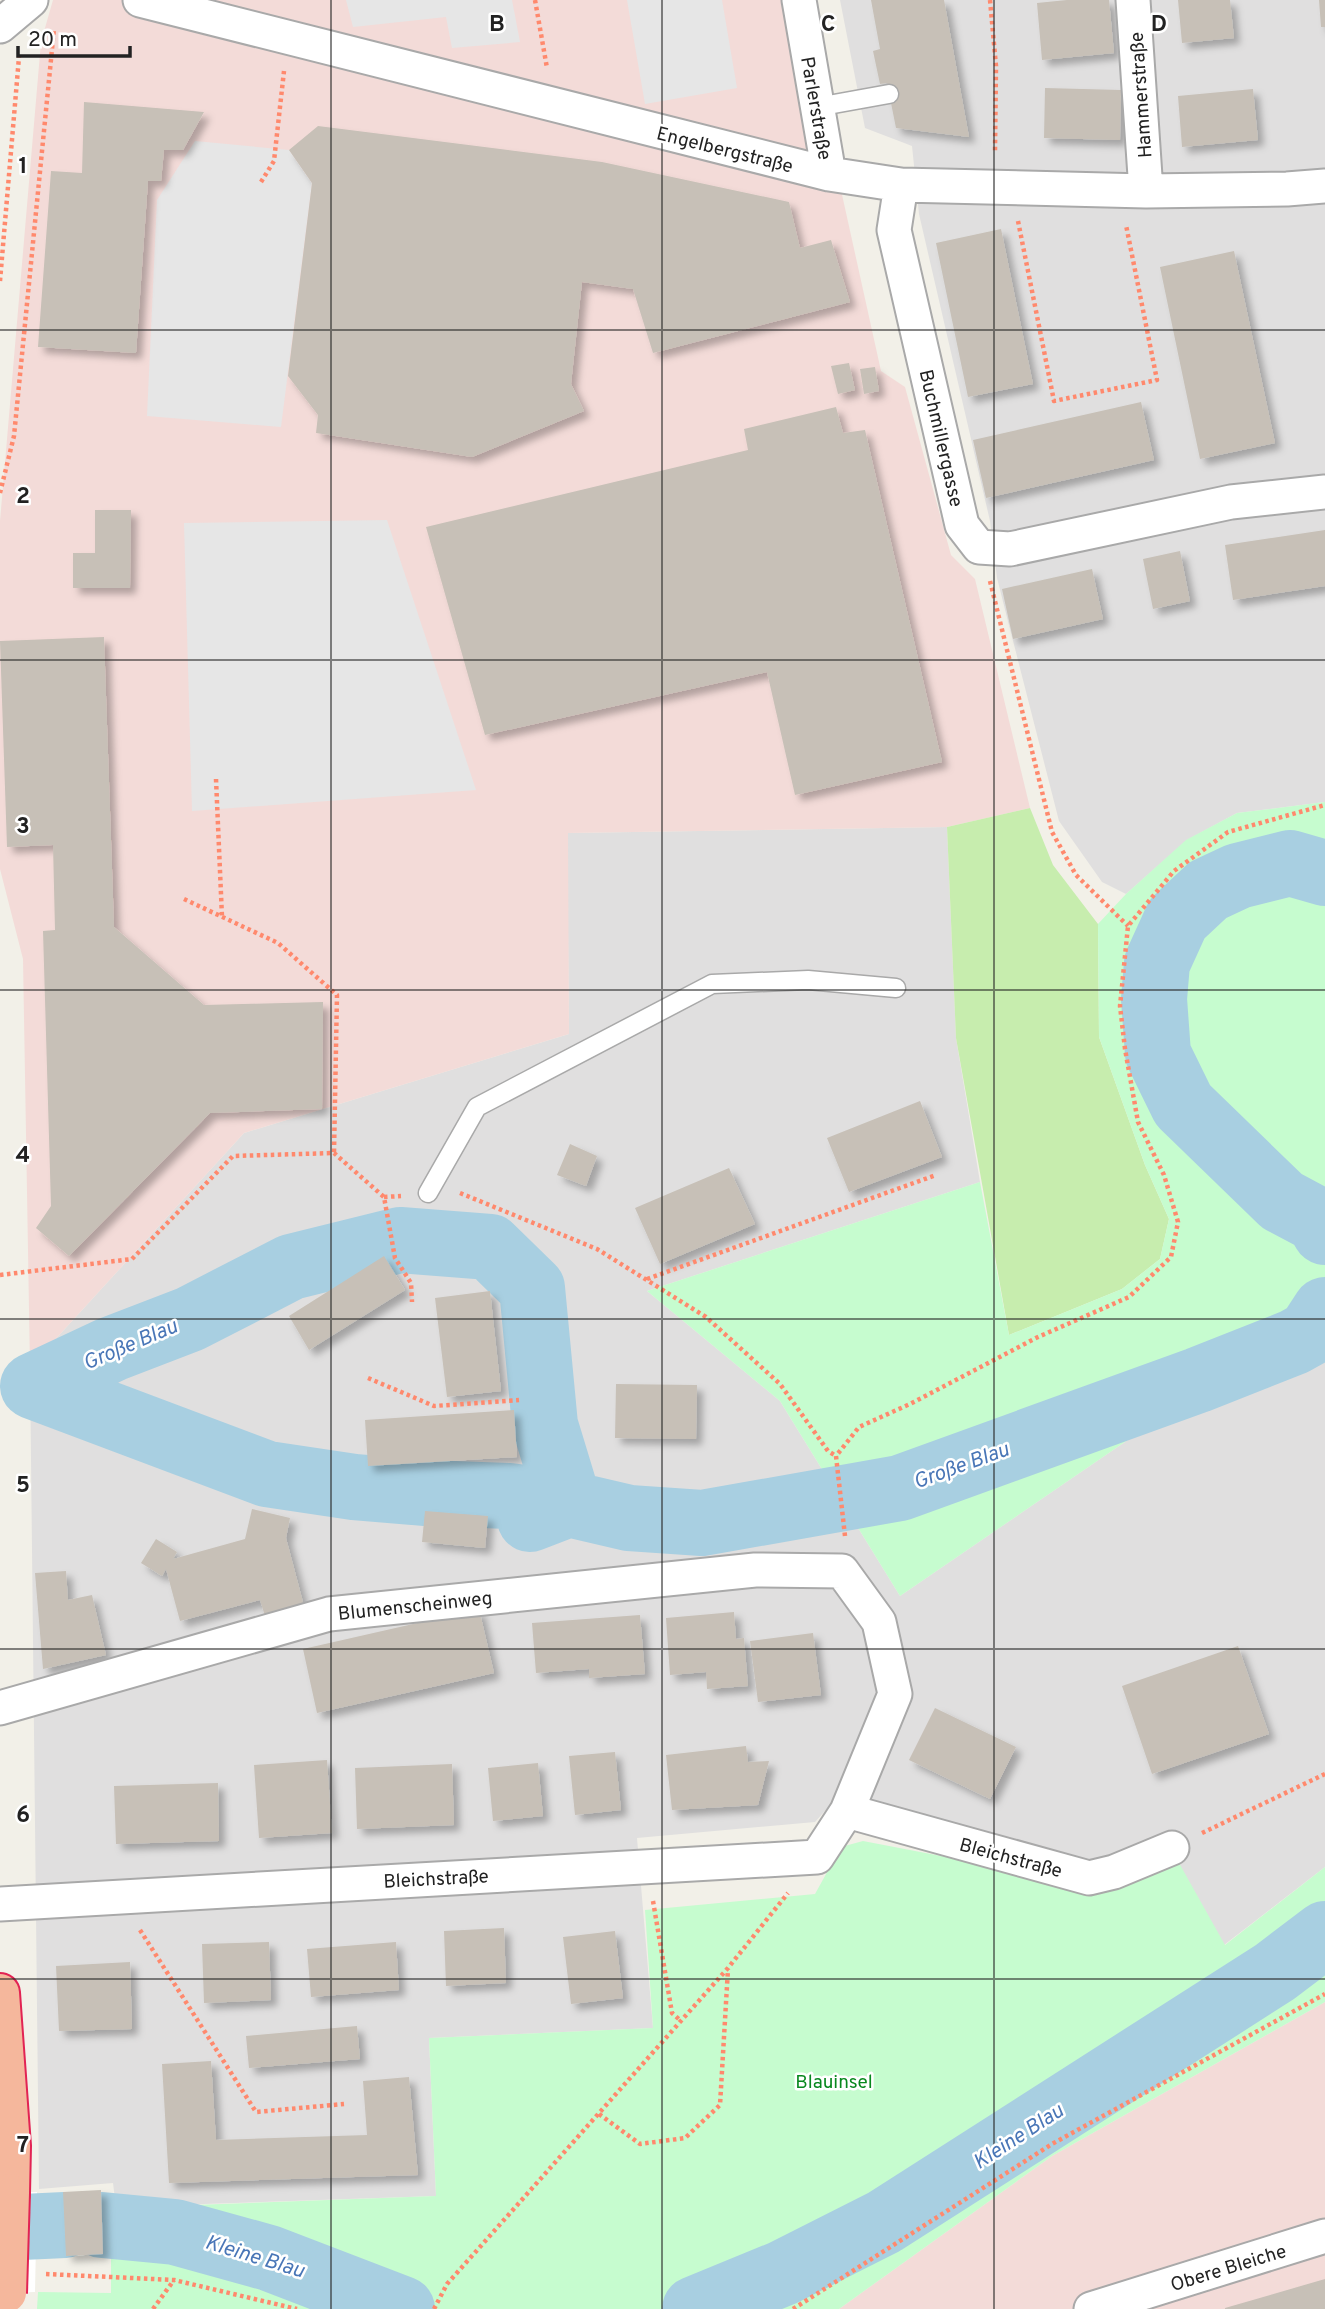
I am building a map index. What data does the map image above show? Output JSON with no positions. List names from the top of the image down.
{
  "streets": {
    "street": [
      "Hammerstraße",
      "Parlerstraße",
      "Engelbergstraße",
      "Buchmillergasse",
      "Blumenscheinweg",
      "Bleichstraße",
      "Obere Bleiche"
    ]
  },
  "crossings": [
    ["Hammerstraße", "Engelbergstraße"],
    ["Parlerstraße", "Engelbergstraße"],
    ["Engelbergstraße", "Buchmillergasse"],
    ["Blumenscheinweg", "Bleichstraße"]
  ],
  "water": ["Große Blau", "Kleine Blau"],
  "parks": ["Blauinsel"],
  "scale_bar": "20 m",
  "grid": {
    "columns": ["B", "C", "D"],
    "rows": [
      "1",
      "2",
      "3",
      "4",
      "5",
      "6",
      "7"
    ]
  }
}
